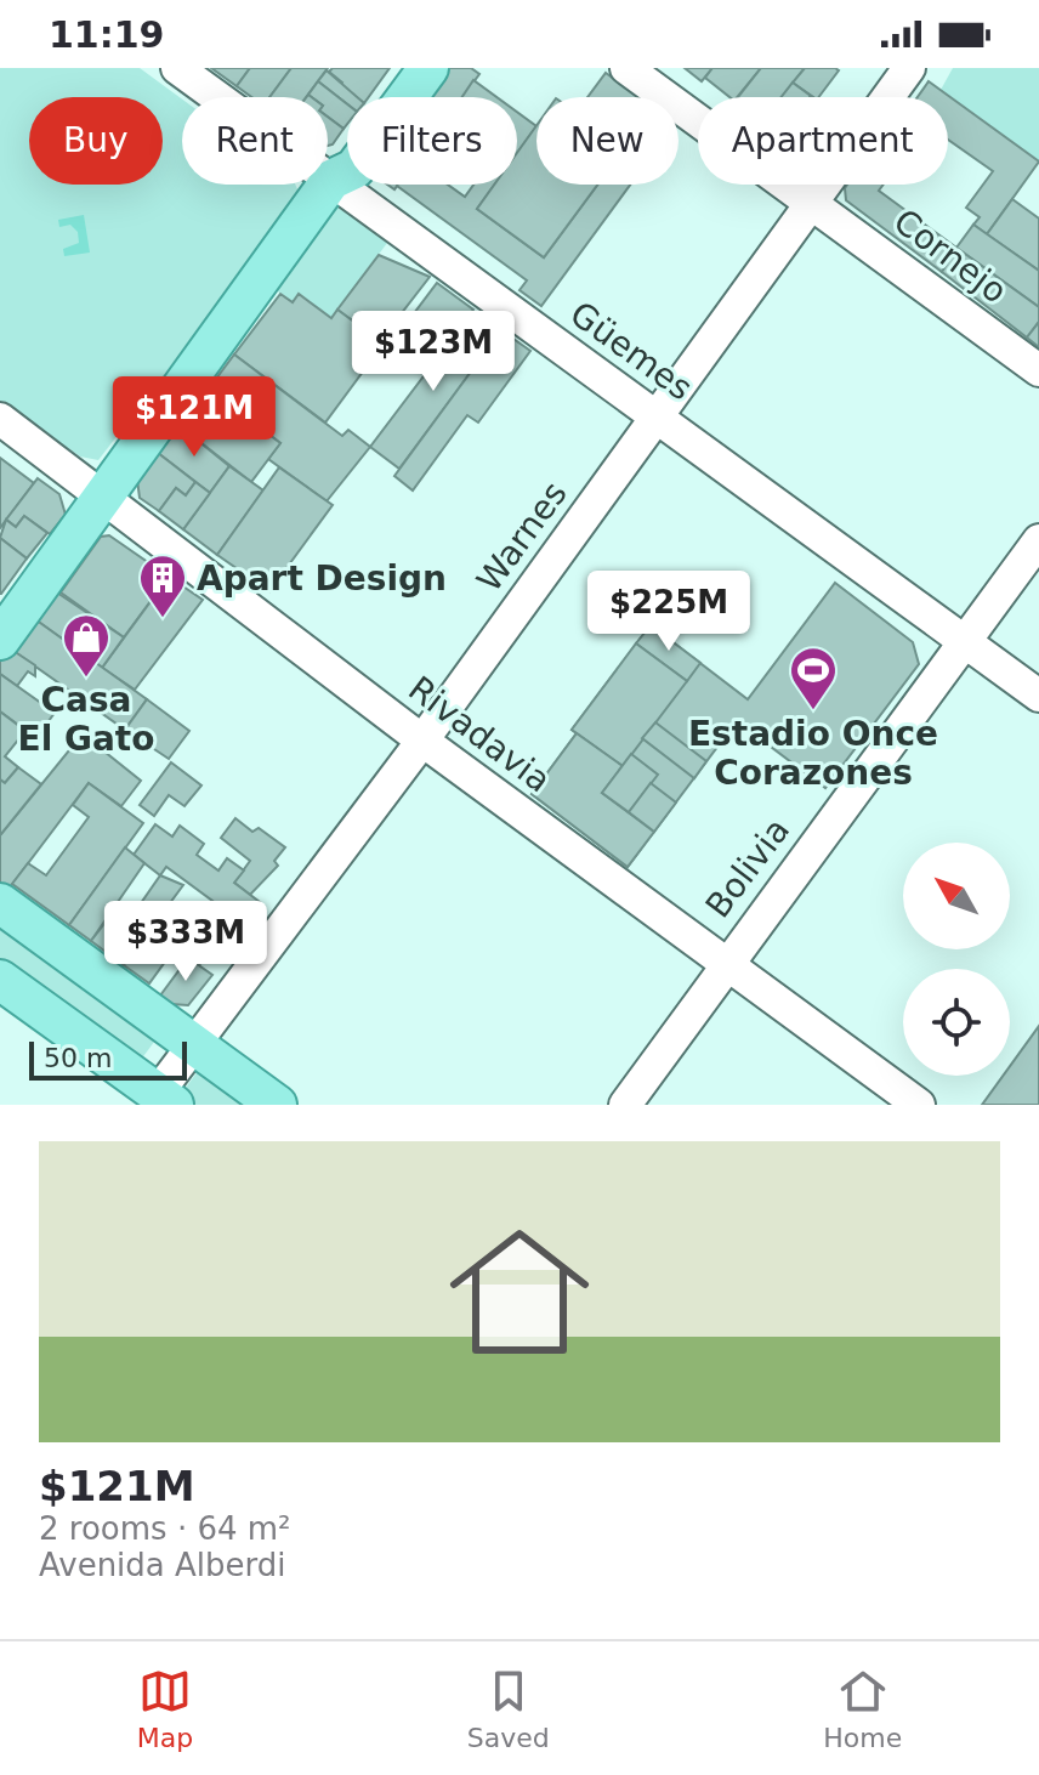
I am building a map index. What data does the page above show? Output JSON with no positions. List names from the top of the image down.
{
  "streets": {
    "street": [
      "Cornejo",
      "Güemes",
      "Warnes",
      "Rivadavia",
      "Bolivia"
    ]
  },
  "crossings": [
    ["Cornejo", "Warnes"],
    ["Güemes", "Warnes"],
    ["Güemes", "Bolivia"],
    ["Warnes", "Rivadavia"],
    ["Rivadavia", "Bolivia"]
  ],
  "places": {
    "building": ["Apart Design"],
    "shop": ["Casa El Gato"],
    "sports": ["Estadio Once Corazones"]
  },
  "scale_bar": "50 m",
  "north": "top left",
  "page": {
    "status": "11:19",
    "chip": [
      "Buy",
      "Rent",
      "Filters",
      "New",
      "Apartment"
    ],
    "price": [
      "$123M",
      "$121M",
      "$225M",
      "$333M"
    ],
    "scale": "50 m",
    "list": [
      {
        "name": "$121M",
        "note": "2 rooms · 64 m² · Avenida Alberdi"
      }
    ],
    "tabs": ["Map", "Saved", "Home"]
  }
}
